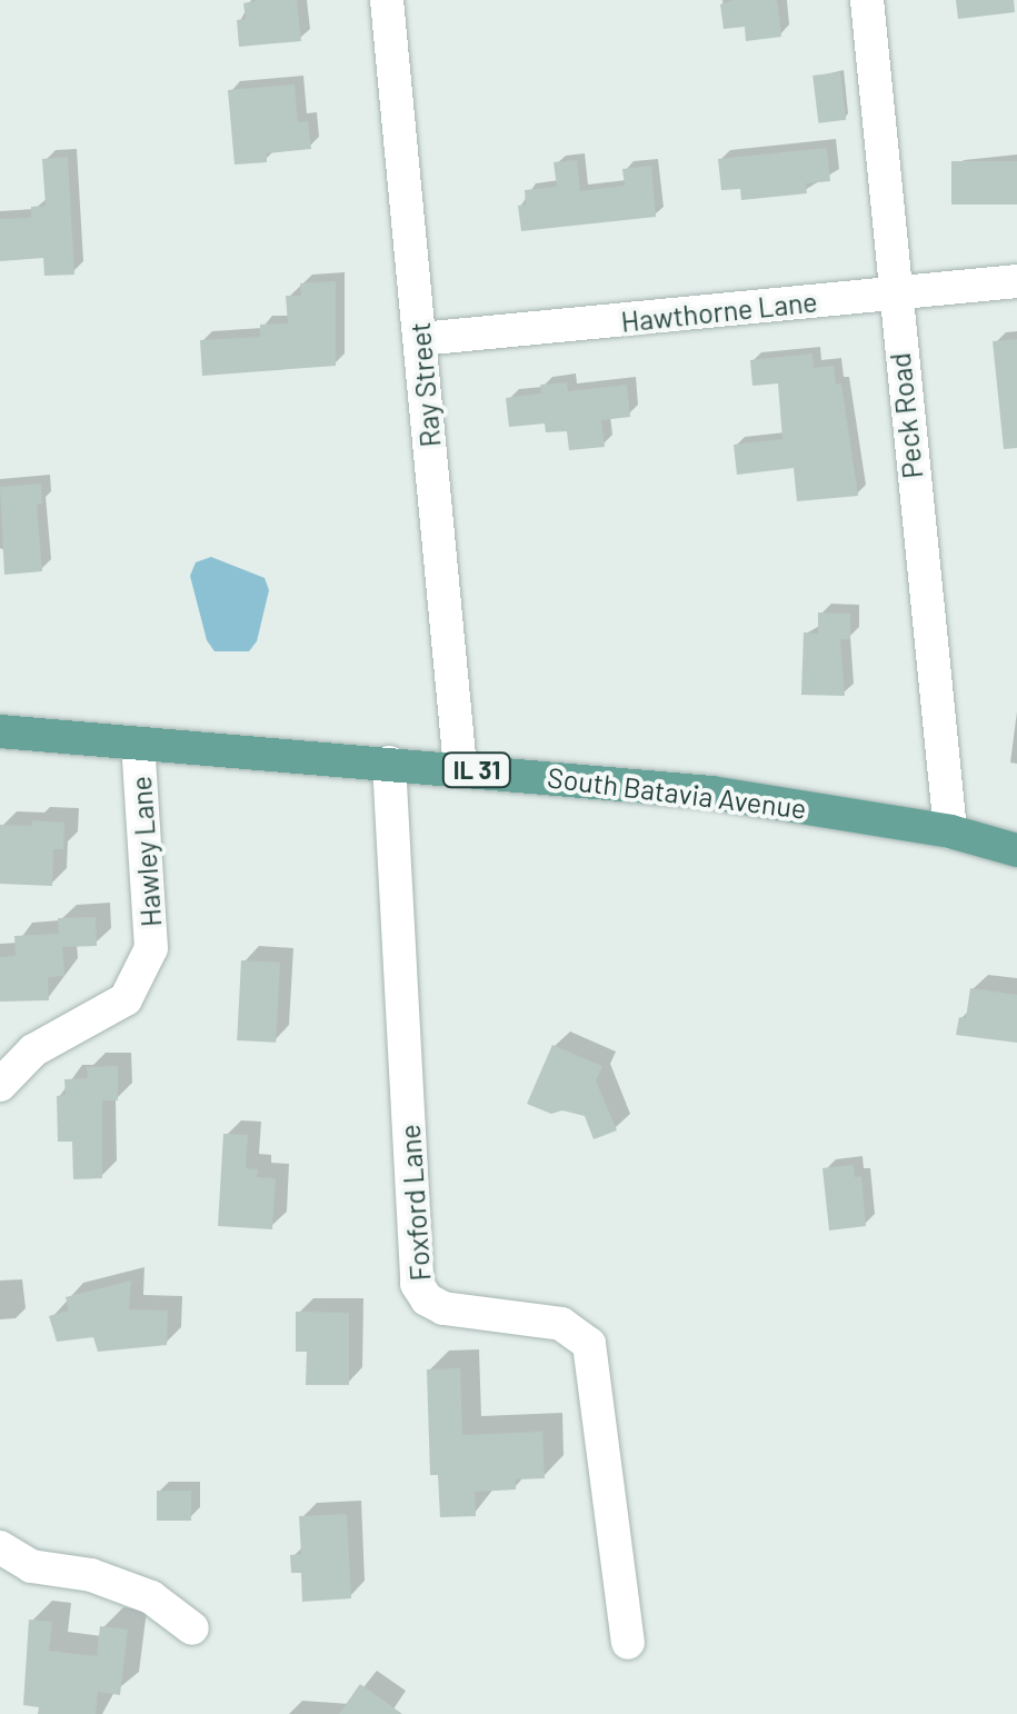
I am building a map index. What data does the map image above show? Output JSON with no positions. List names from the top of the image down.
{
  "streets": {
    "main road": ["IL 31", "South Batavia Avenue"],
    "street": [
      "Hawthorne Lane",
      "Ray Street",
      "Peck Road",
      "Hawley Lane",
      "Foxford Lane"
    ]
  },
  "crossings": [
    ["Hawthorne Lane", "Ray Street"],
    ["Hawthorne Lane", "Peck Road"],
    ["Ray Street", "South Batavia Avenue"],
    ["Peck Road", "South Batavia Avenue"],
    ["South Batavia Avenue", "Hawley Lane"],
    ["South Batavia Avenue", "Foxford Lane"]
  ]
}
